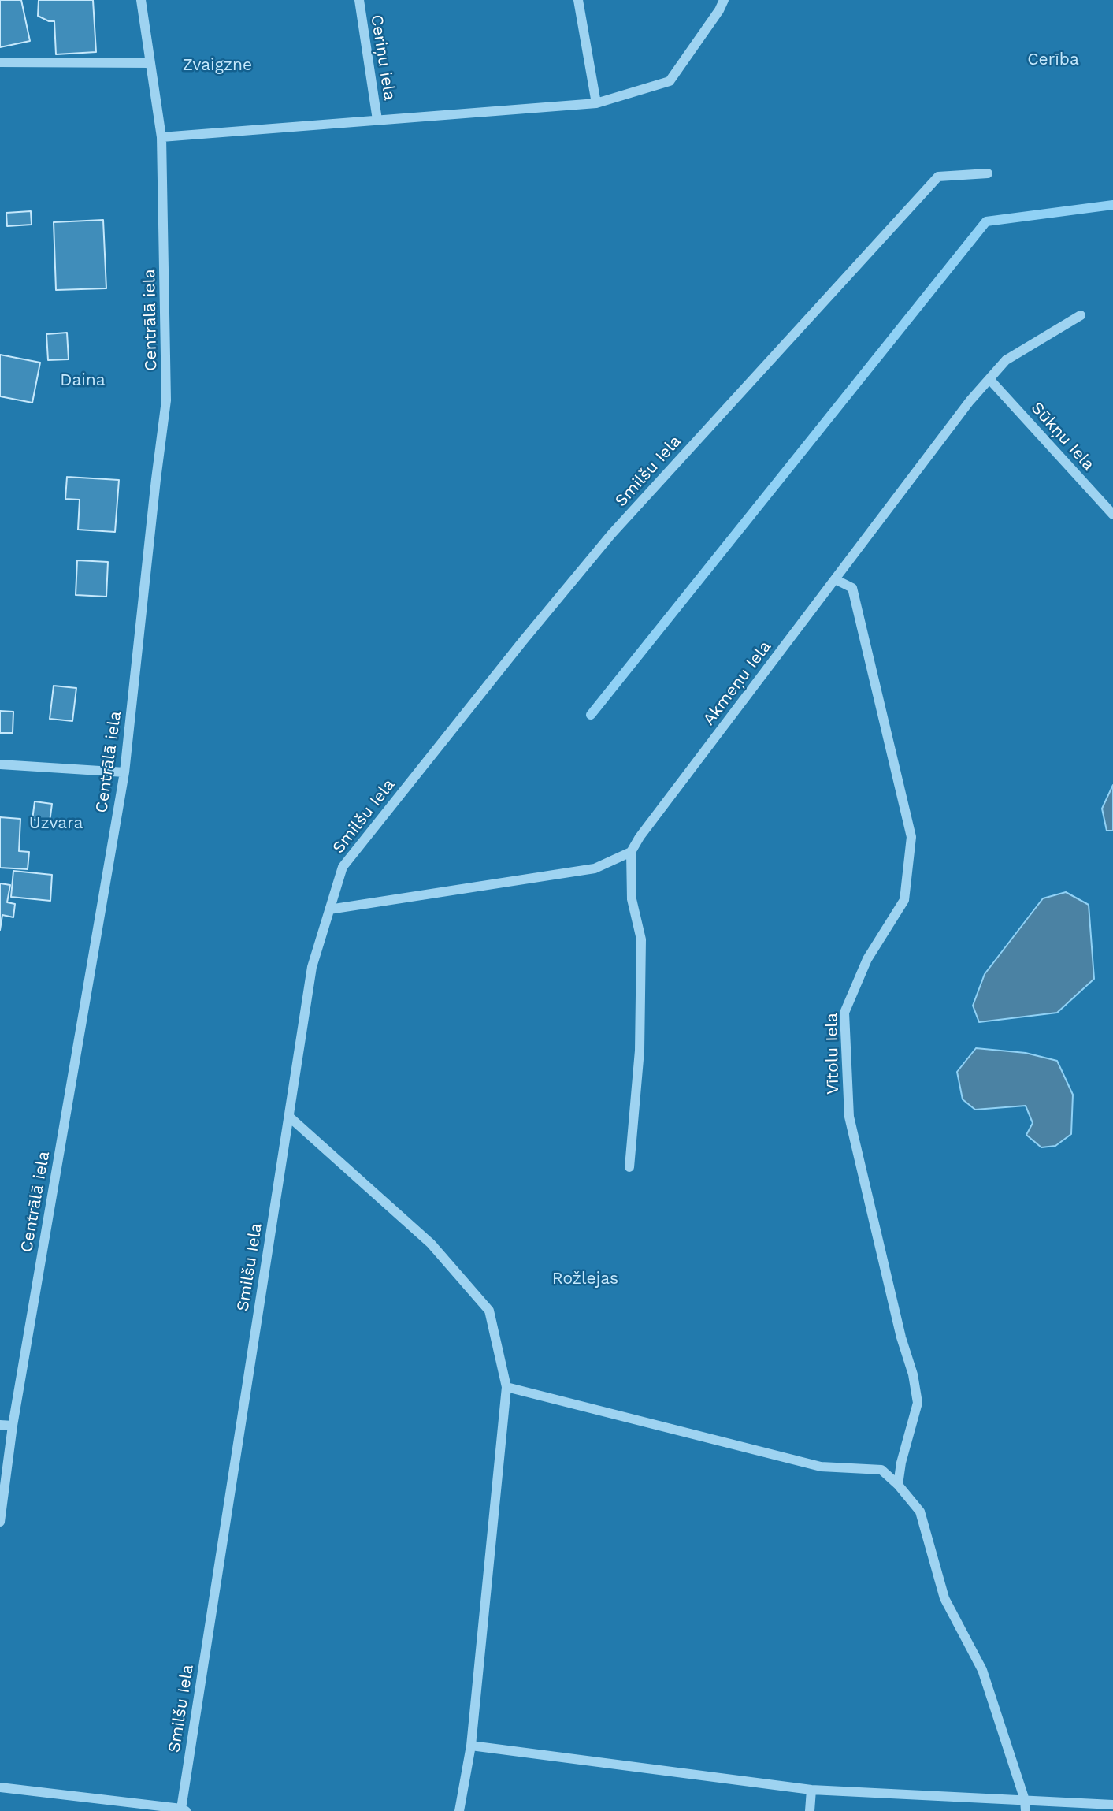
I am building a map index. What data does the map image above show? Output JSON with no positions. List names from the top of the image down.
{
  "streets": {
    "street": [
      "Ceriņu iela",
      "Centrālā iela",
      "Sūkņu Iela",
      "Smilšu Iela",
      "Akmeņu Iela",
      "Vītolu Iela"
    ]
  },
  "crossings": [
    ["Sūkņu Iela", "Akmeņu Iela"],
    ["Akmeņu Iela", "Vītolu Iela"]
  ],
  "parks": [
    "Cerība",
    "Zvaigzne",
    "Daina",
    "Uzvara",
    "Rožlejas"
  ]
}
